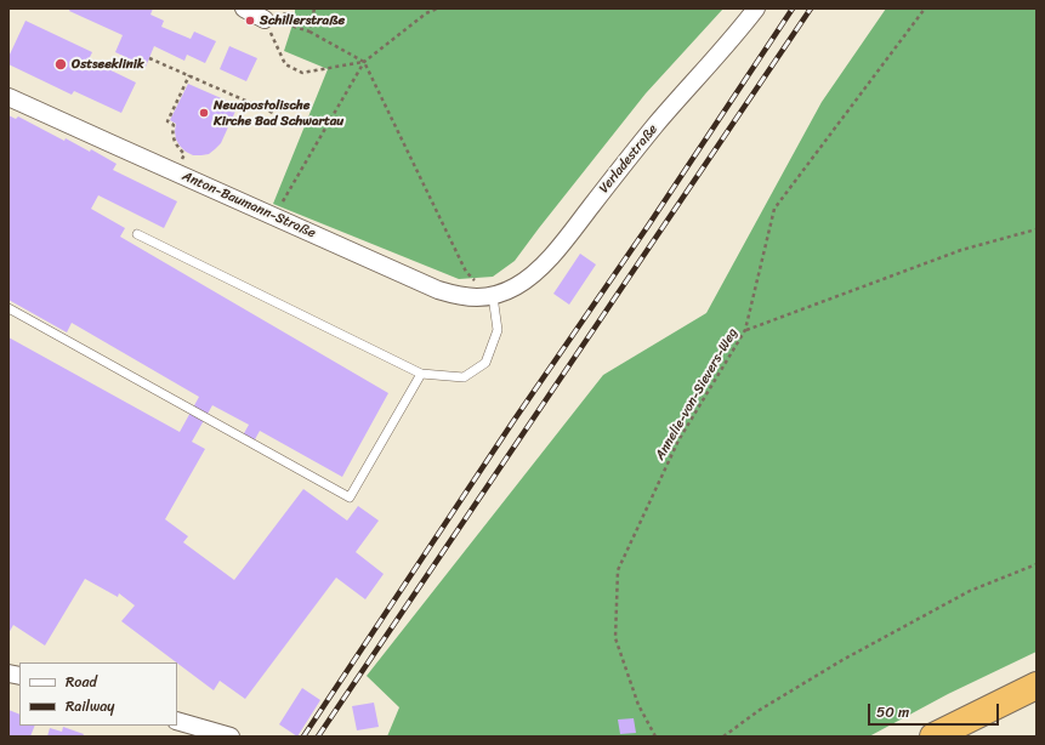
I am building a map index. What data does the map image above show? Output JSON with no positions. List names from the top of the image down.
{
  "streets": {
    "street": ["Verladestraße", "Anton-Baumann-Straße"],
    "path": ["Annelie-von-Sievers-Weg"]
  },
  "crossings": [
    ["Verladestraße", "Anton-Baumann-Straße"]
  ],
  "places": ["Schillerstraße", "Ostseeklinik", "Neuapostolische Kirche Bad Schwartau"],
  "legend": ["Road", "Railway"],
  "scale_bar": "50 m"
}
